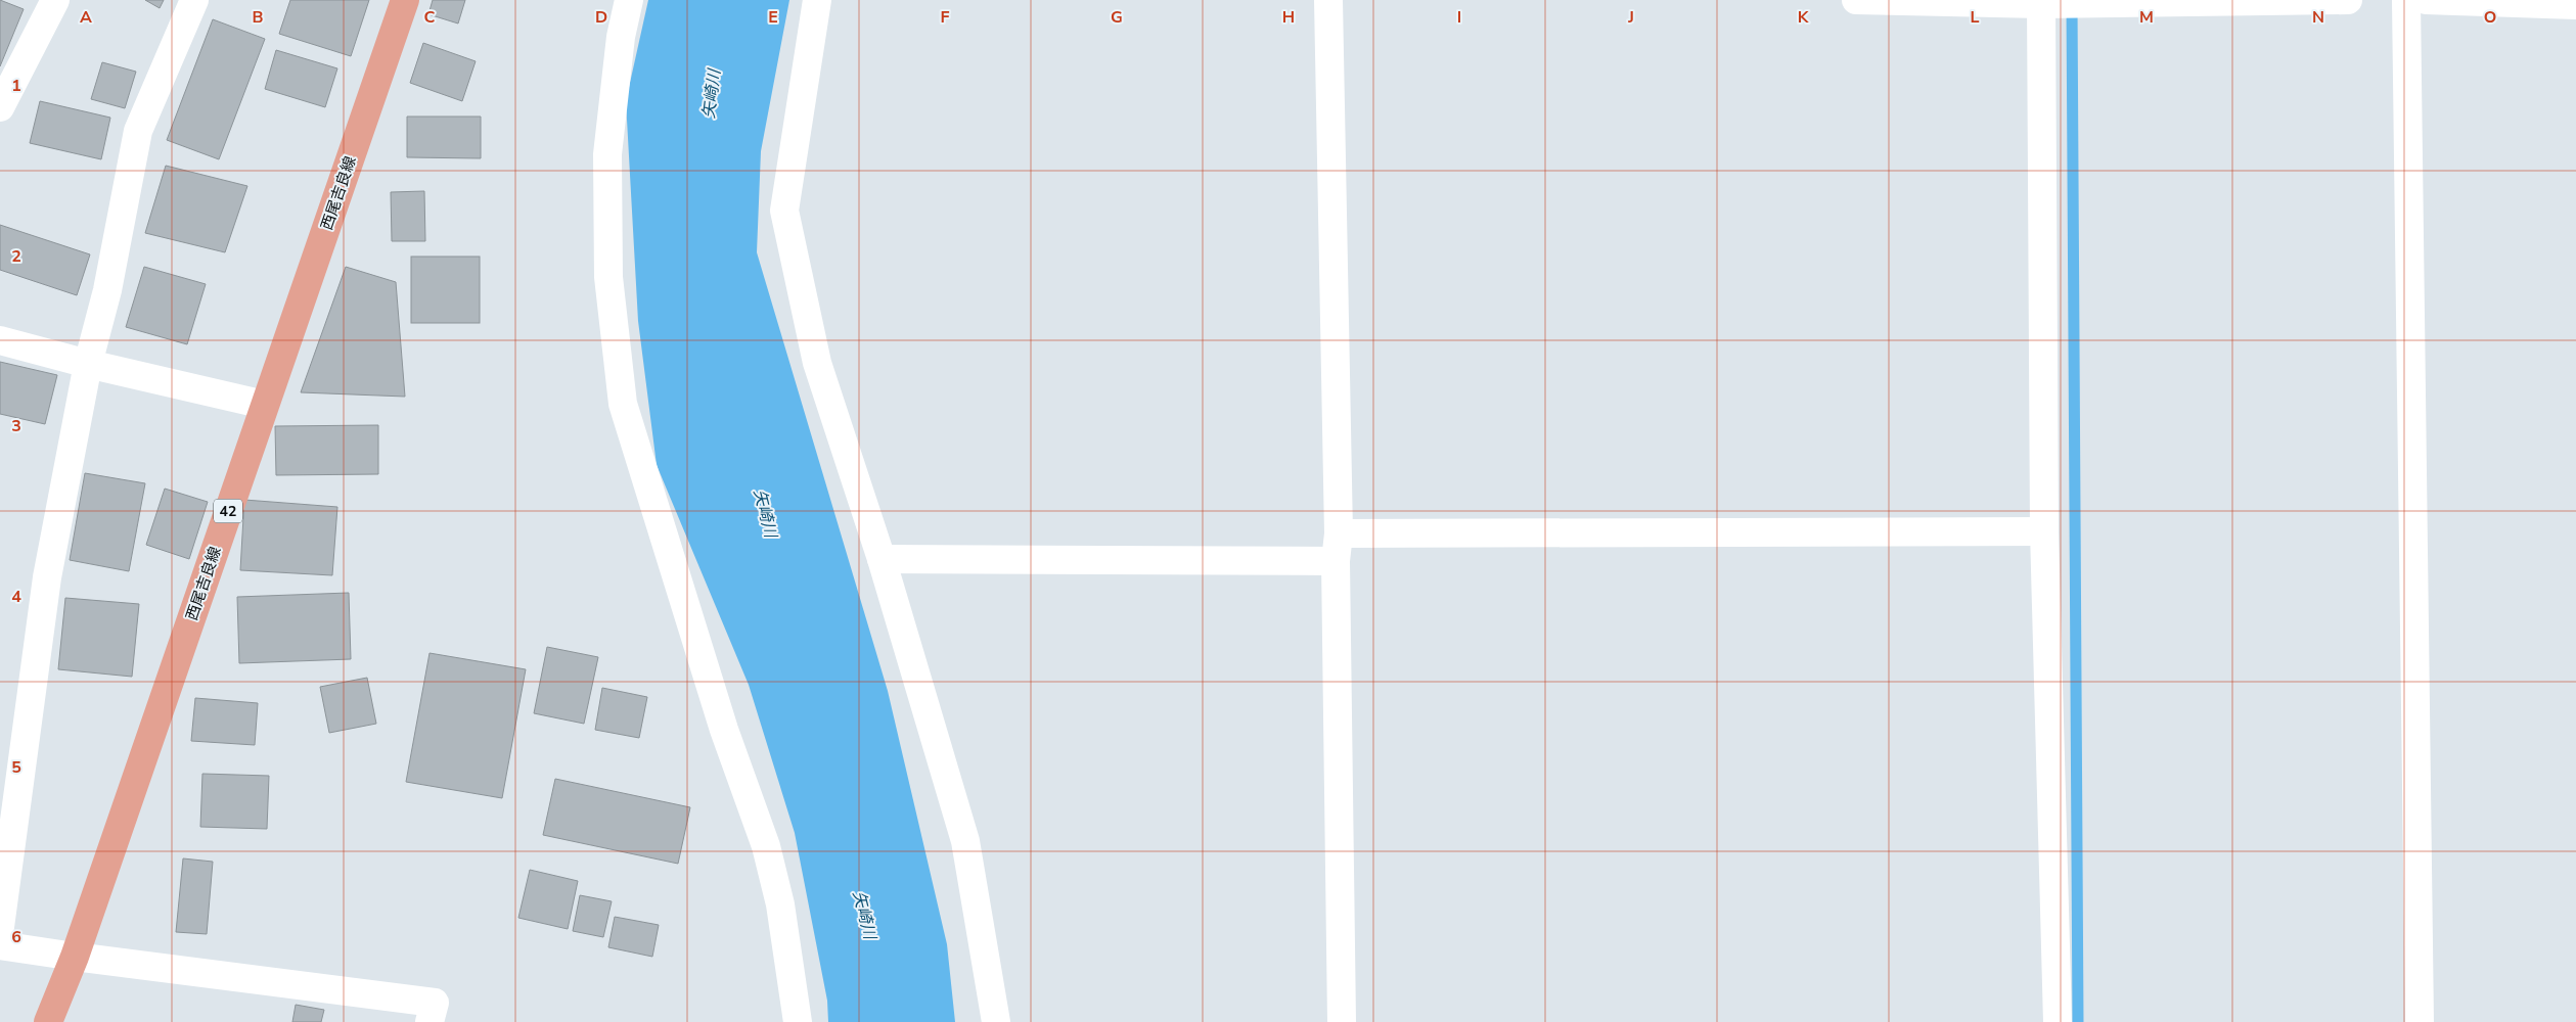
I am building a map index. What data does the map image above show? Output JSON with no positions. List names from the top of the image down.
{
  "streets": {
    "main road": ["西尾吉良線", "42"]
  },
  "water": ["矢崎川"],
  "grid": {
    "columns": [
      "A",
      "B",
      "C",
      "D",
      "E",
      "F",
      "G",
      "H",
      "I",
      "J",
      "K",
      "L",
      "M",
      "N",
      "O"
    ],
    "rows": [
      "1",
      "2",
      "3",
      "4",
      "5",
      "6"
    ]
  }
}
